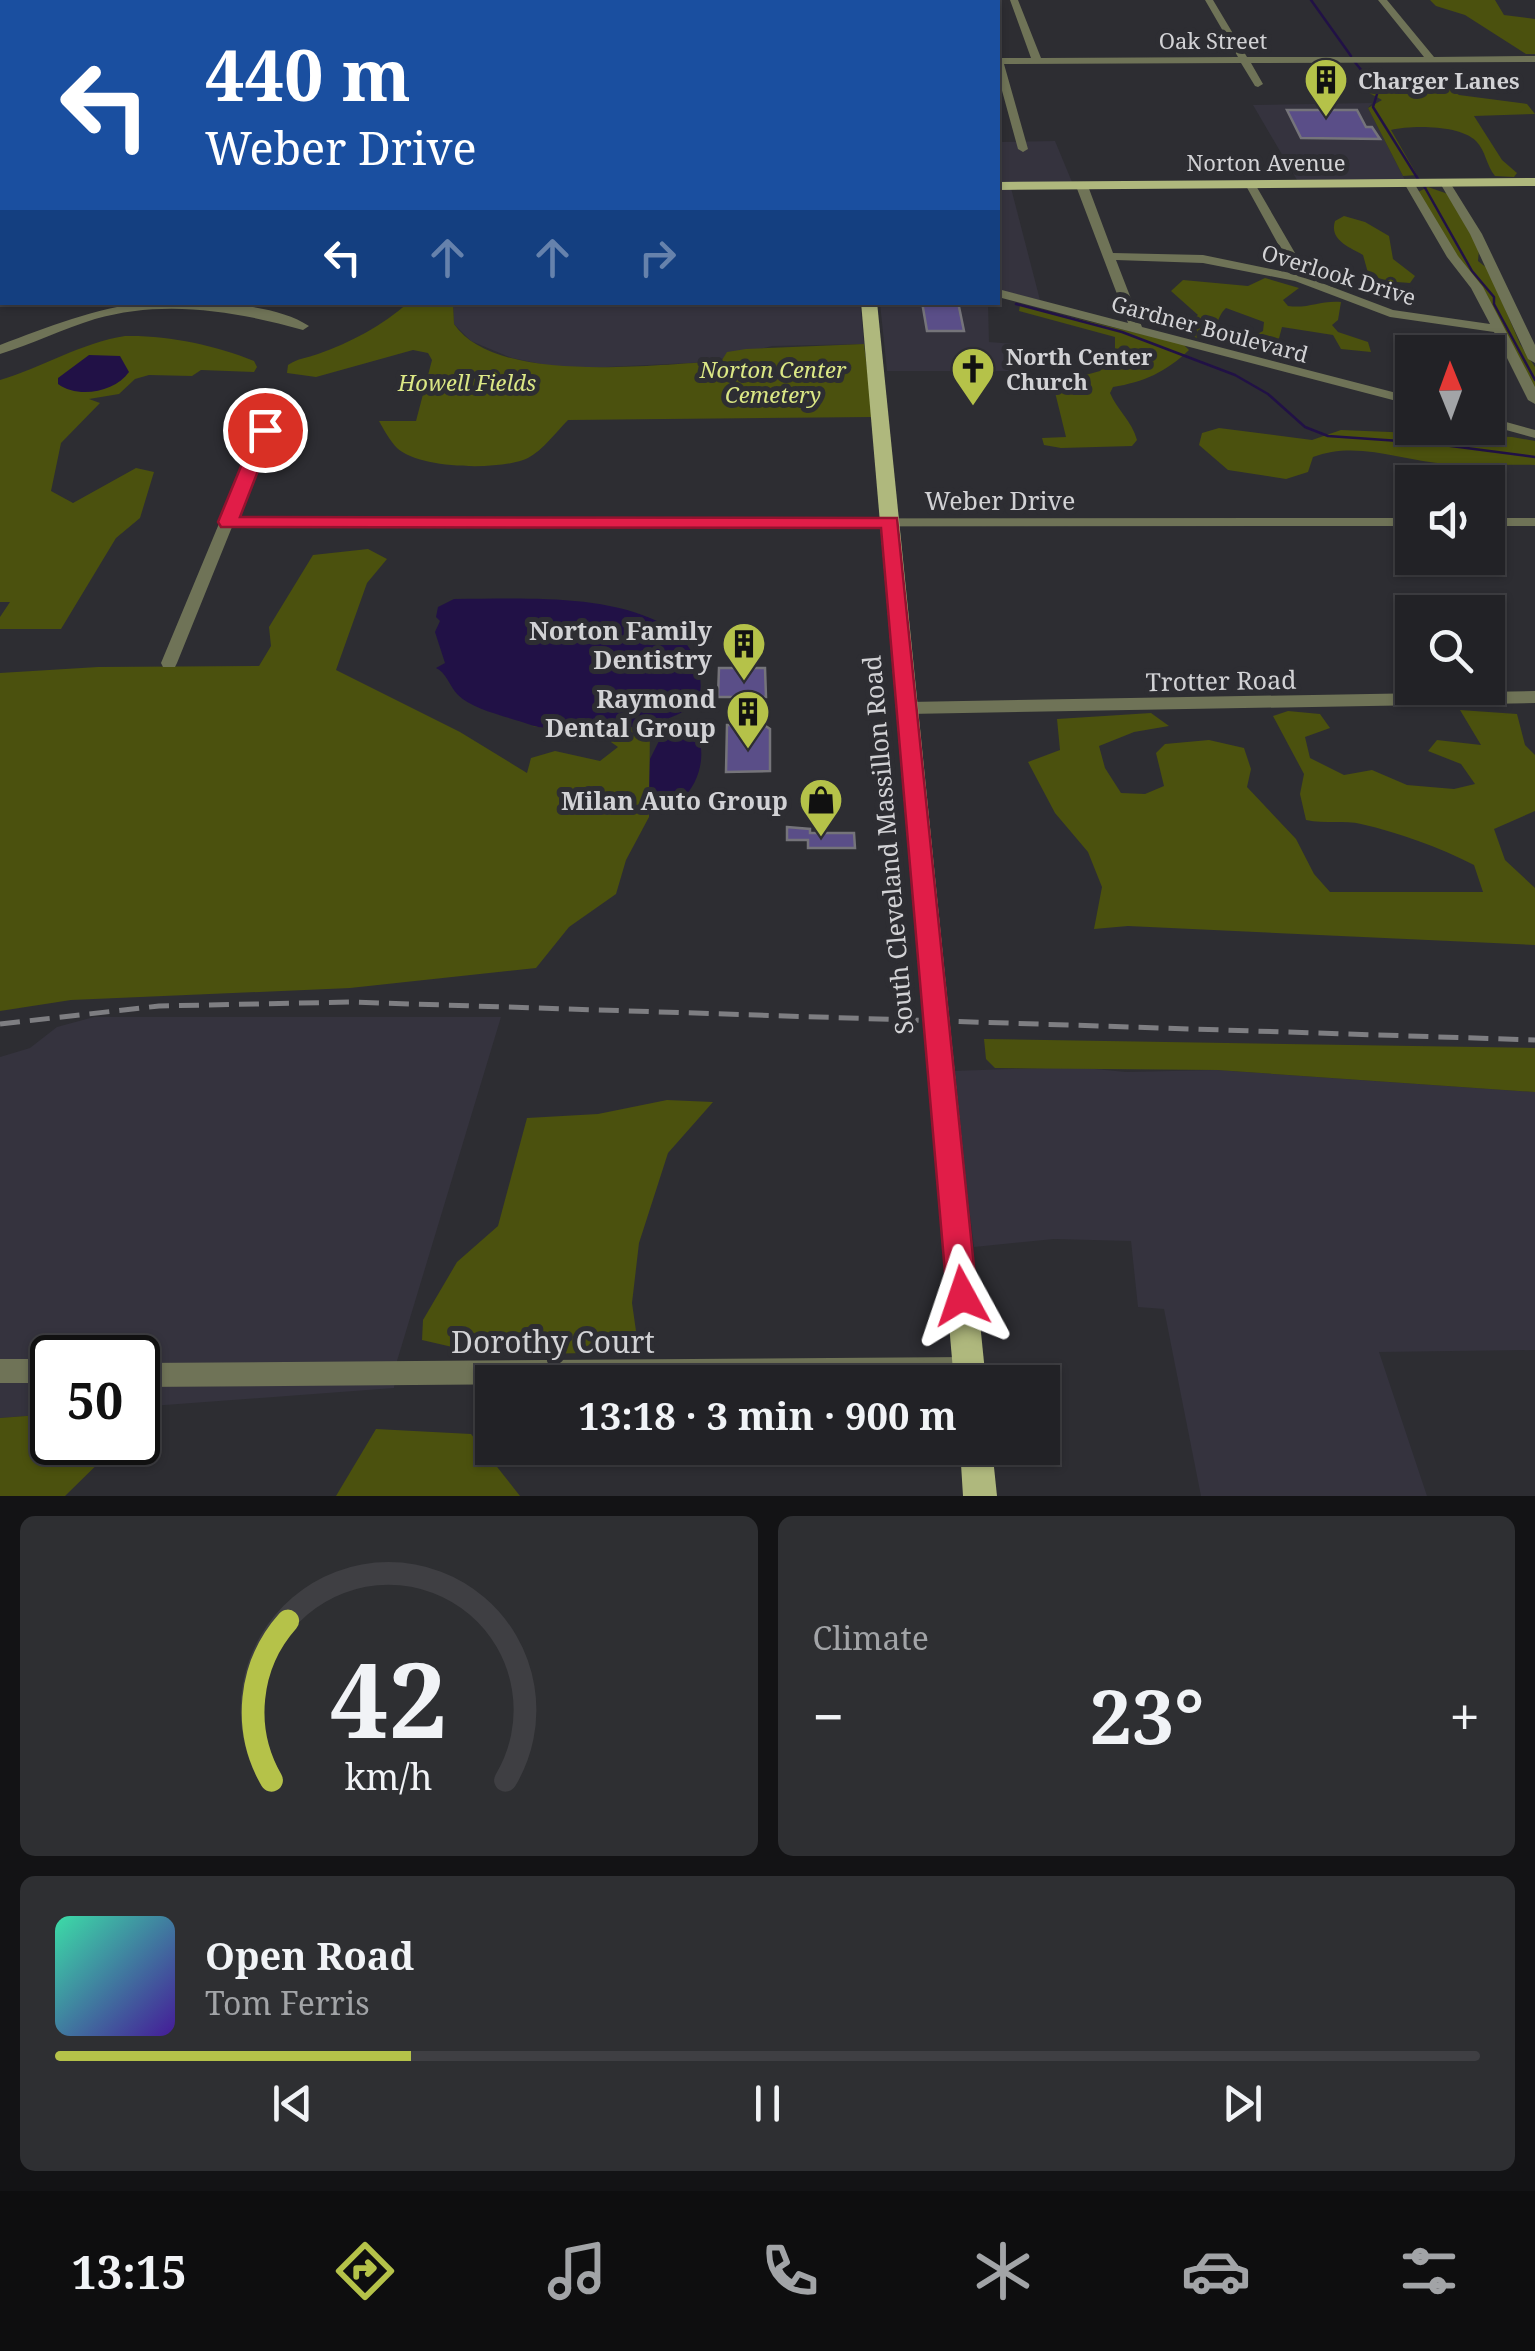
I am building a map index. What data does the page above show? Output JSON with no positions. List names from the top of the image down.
{
  "streets": {
    "main road": ["Norton Avenue", "South Cleveland Massillon Road"],
    "street": [
      "Oak Street",
      "Overlook Drive",
      "Gardner Boulevard",
      "Weber Drive",
      "Trotter Road",
      "Dorothy Court"
    ]
  },
  "crossings": [
    ["Weber Drive", "South Cleveland Massillon Road"],
    ["Trotter Road", "South Cleveland Massillon Road"]
  ],
  "parks": ["Norton Center Cemetery", "Howell Fields"],
  "places": {
    "building": ["Charger Lanes", "Norton Family Dentistry", "Raymond Dental Group"],
    "church": ["North Center Church"],
    "shop": ["Milan Auto Group"]
  },
  "north": "top",
  "page": {
    "turn": ["440 m", "Weber Drive"],
    "limit": "50",
    "trip": "13:18 · 3 min · 900 m",
    "tile": "Climate",
    "heat": ["−", "23°", "+"],
    "song": ["Open Road", "Tom Ferris"],
    "tabs": "13:15",
    "gauge": ["42", "km/h"]
  }
}
